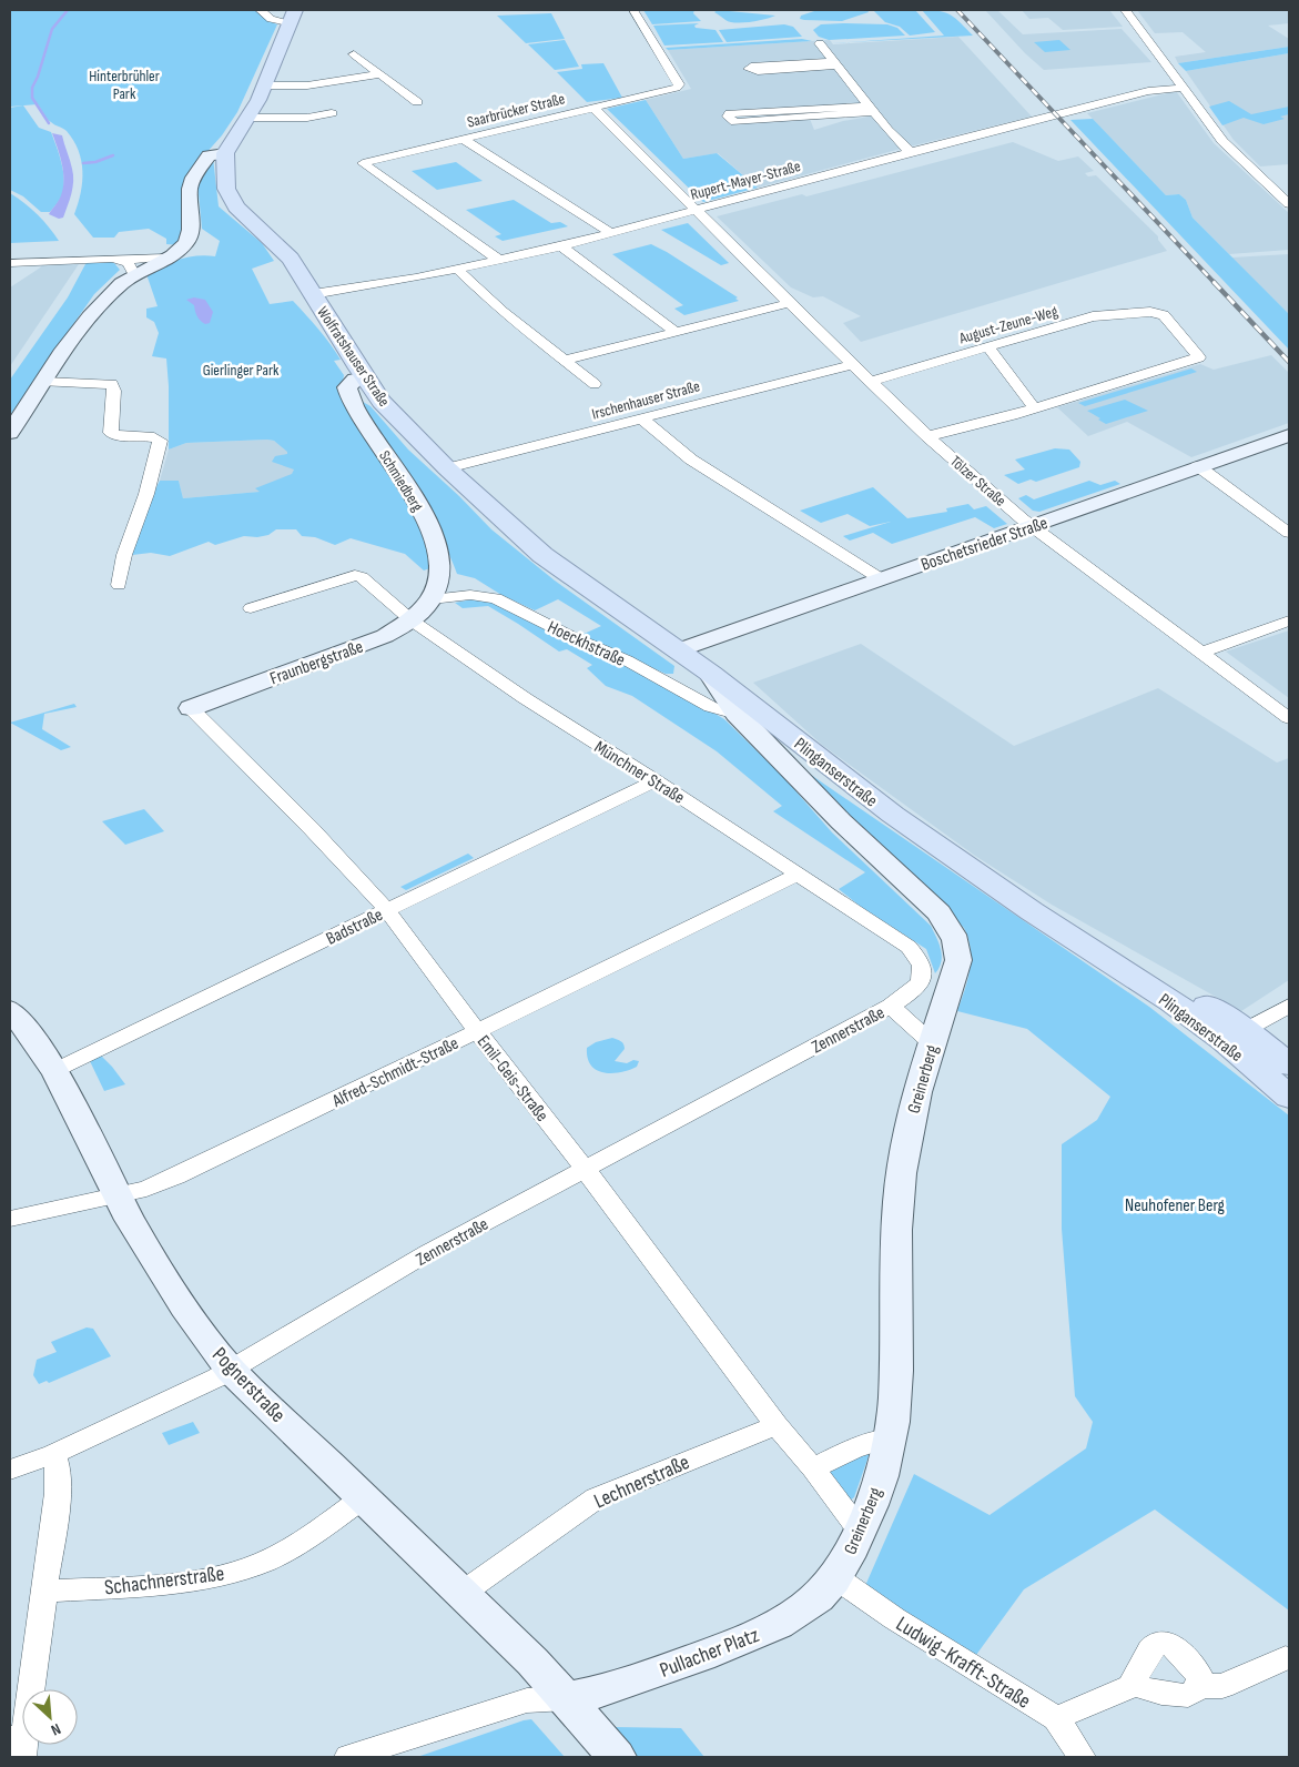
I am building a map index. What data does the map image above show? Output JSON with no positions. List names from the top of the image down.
{
  "streets": {
    "main road": ["Wolfratshauser Straße", "Plinganserstraße"],
    "street": [
      "Saarbrücker Straße",
      "Rupert-Mayer-Straße",
      "August-Zeune-Weg",
      "Irschenhauser Straße",
      "Schmiedberg",
      "Tölzer Straße",
      "Boschetsrieder Straße",
      "Hoeckhstraße",
      "Fraunbergstraße",
      "Münchner Straße",
      "Badstraße",
      "Zennerstraße",
      "Alfred-Schmidt-Straße",
      "Emil-Geis-Straße",
      "Greinerberg",
      "Pognerstraße",
      "Lechnerstraße",
      "Schachnerstraße",
      "Pullacher Platz",
      "Ludwig-Krafft-Straße"
    ]
  },
  "crossings": [
    ["Saarbrücker Straße", "Rupert-Mayer-Straße"],
    ["Saarbrücker Straße", "Tölzer Straße"],
    ["Rupert-Mayer-Straße", "Wolfratshauser Straße"],
    ["Rupert-Mayer-Straße", "Tölzer Straße"],
    ["August-Zeune-Weg", "Tölzer Straße"],
    ["Wolfratshauser Straße", "Irschenhauser Straße"],
    ["Wolfratshauser Straße", "Schmiedberg"],
    ["Wolfratshauser Straße", "Boschetsrieder Straße"],
    ["Wolfratshauser Straße", "Plinganserstraße"],
    ["Irschenhauser Straße", "Tölzer Straße"],
    ["Schmiedberg", "Hoeckhstraße"],
    ["Schmiedberg", "Fraunbergstraße"],
    ["Tölzer Straße", "Boschetsrieder Straße"],
    ["Boschetsrieder Straße", "Plinganserstraße"],
    ["Hoeckhstraße", "Fraunbergstraße"],
    ["Hoeckhstraße", "Greinerberg"],
    ["Fraunbergstraße", "Münchner Straße"],
    ["Fraunbergstraße", "Emil-Geis-Straße"],
    ["Münchner Straße", "Badstraße"],
    ["Münchner Straße", "Zennerstraße"],
    ["Münchner Straße", "Alfred-Schmidt-Straße"],
    ["Plinganserstraße", "Greinerberg"],
    ["Badstraße", "Emil-Geis-Straße"],
    ["Badstraße", "Pognerstraße"],
    ["Zennerstraße", "Emil-Geis-Straße"],
    ["Zennerstraße", "Greinerberg"],
    ["Zennerstraße", "Pognerstraße"],
    ["Alfred-Schmidt-Straße", "Emil-Geis-Straße"],
    ["Alfred-Schmidt-Straße", "Pognerstraße"],
    ["Emil-Geis-Straße", "Greinerberg"],
    ["Emil-Geis-Straße", "Lechnerstraße"],
    ["Greinerberg", "Pullacher Platz"],
    ["Greinerberg", "Ludwig-Krafft-Straße"],
    ["Pognerstraße", "Lechnerstraße"],
    ["Pognerstraße", "Schachnerstraße"],
    ["Pognerstraße", "Pullacher Platz"],
    ["Pullacher Platz", "Ludwig-Krafft-Straße"]
  ],
  "parks": ["Hinterbrühler Park", "Gierlinger Park", "Neuhofener Berg"],
  "north": "bottom right"
}
